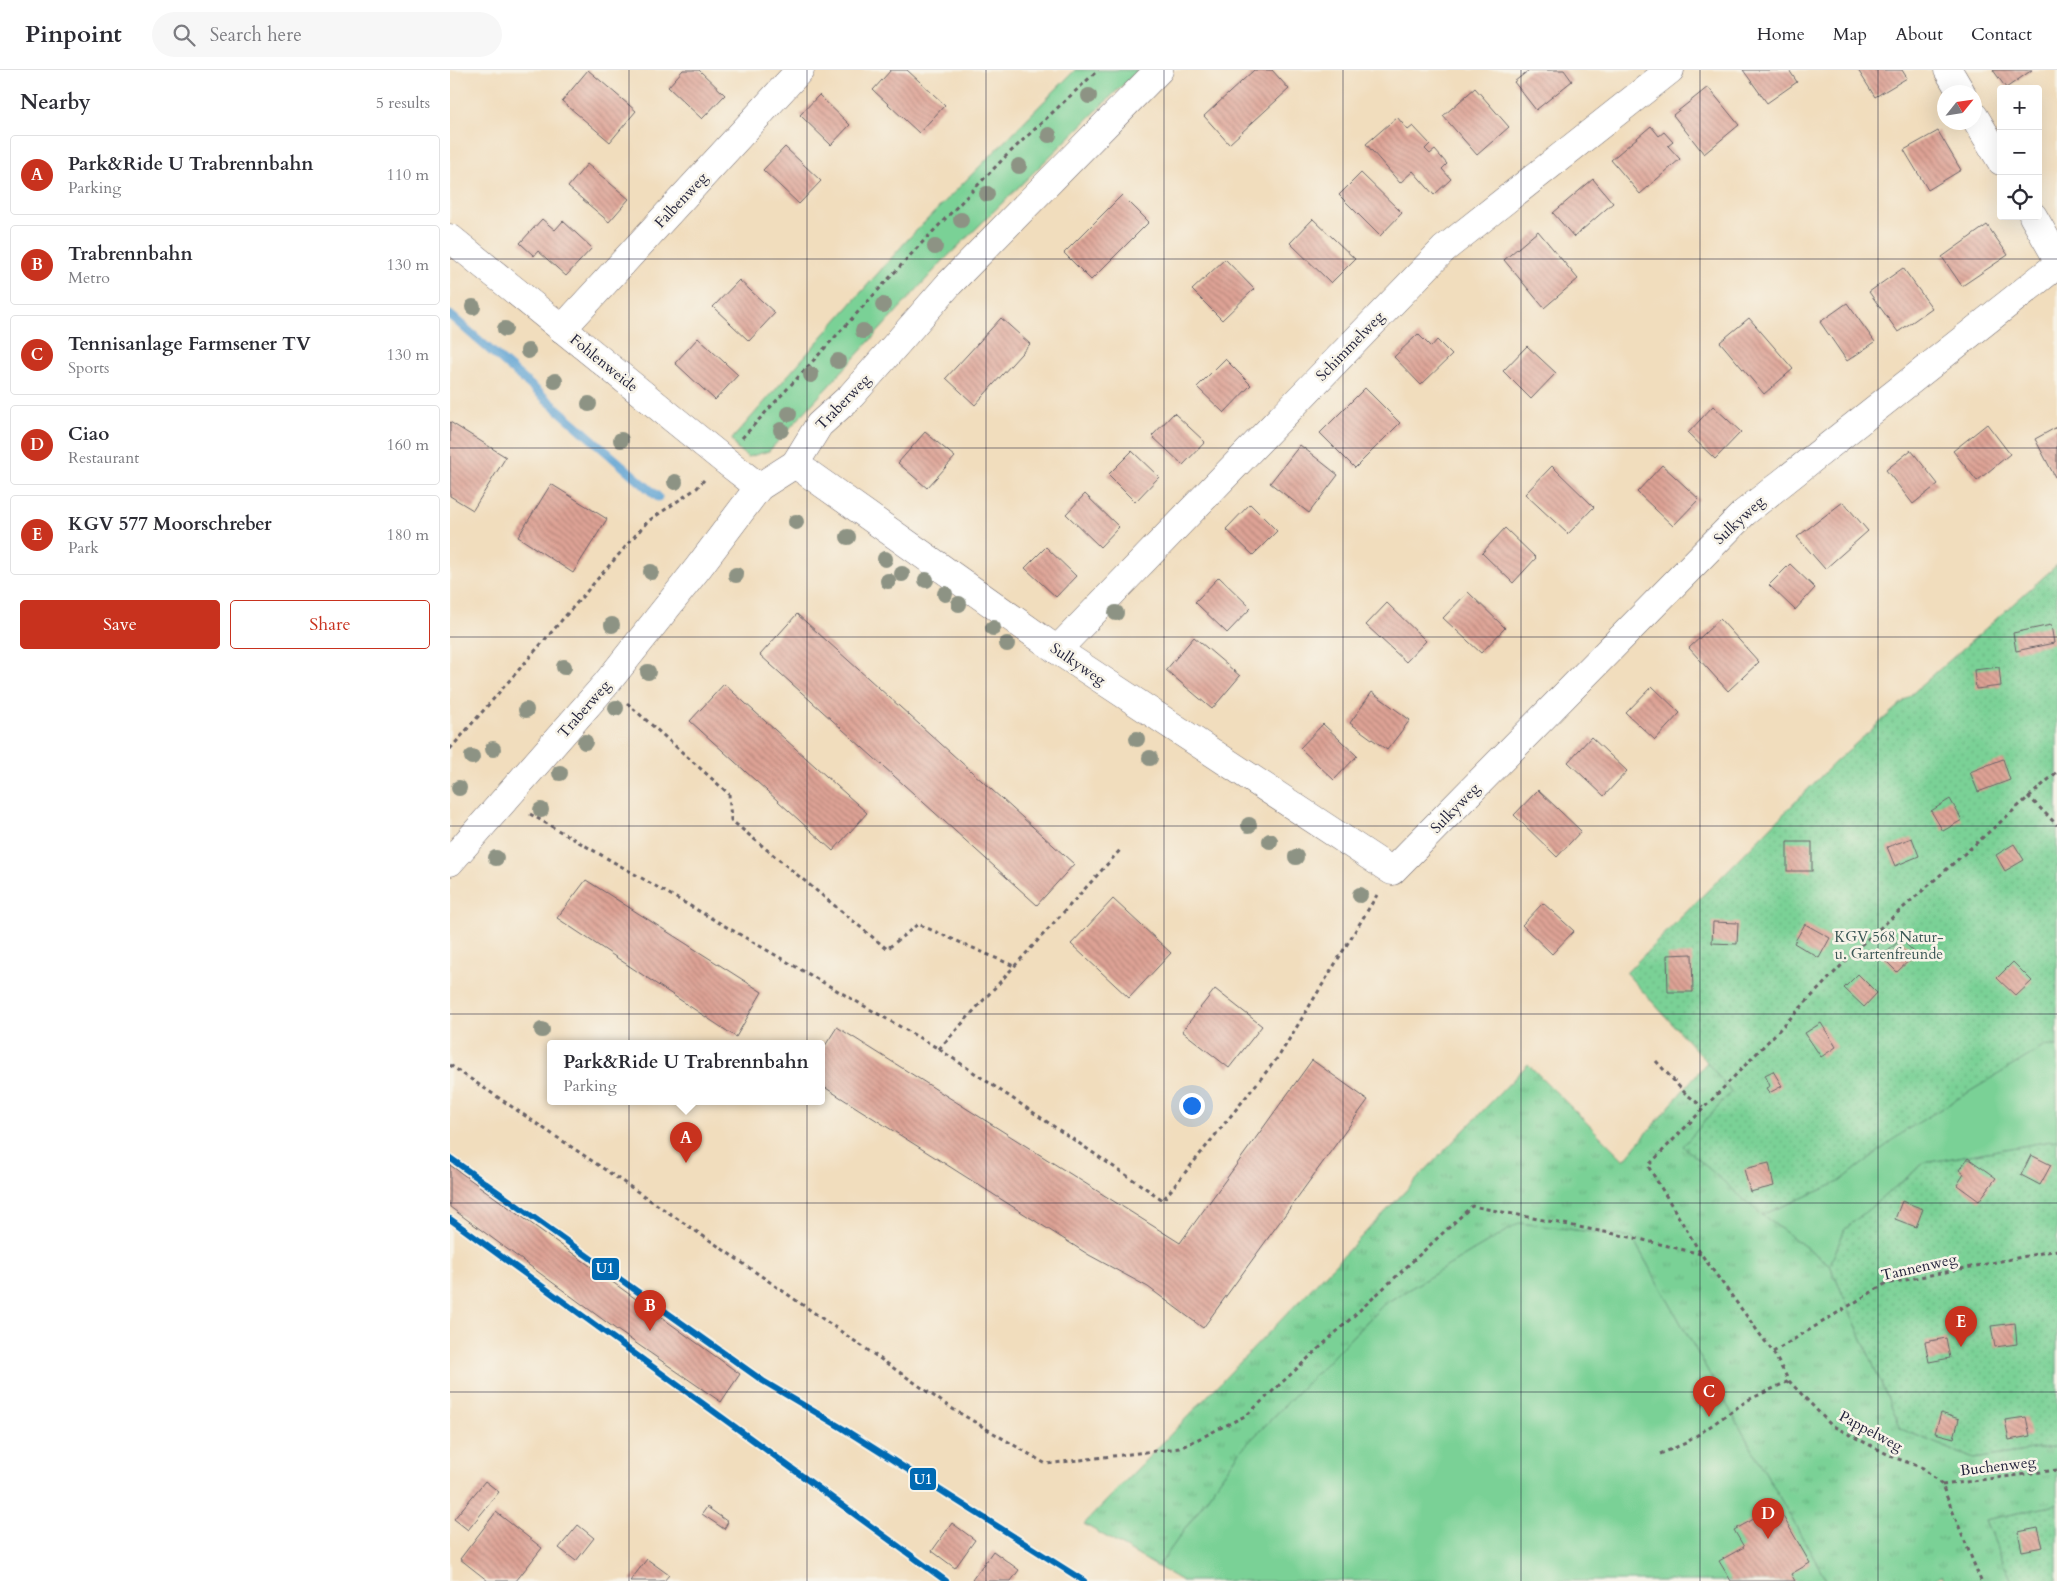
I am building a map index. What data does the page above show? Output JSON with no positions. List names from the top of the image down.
{
  "streets": {
    "street": [
      "Falbenweg",
      "Schimmelweg",
      "Fohlenweide",
      "Traberweg",
      "Sulkyweg"
    ],
    "path": ["Tannenweg", "Pappelweg", "Buchenweg"]
  },
  "crossings": [
    ["Falbenweg", "Fohlenweide"],
    ["Schimmelweg", "Sulkyweg"],
    ["Fohlenweide", "Traberweg"],
    ["Traberweg", "Sulkyweg"],
    ["Tannenweg", "Pappelweg"],
    ["Pappelweg", "Buchenweg"]
  ],
  "parks": ["KGV 568 Natur- u. Gartenfreunde"],
  "lines": ["transit line U1"],
  "north": "top right",
  "page": {
    "header": "Pinpoint",
    "search": "Search here",
    "nav": [
      "Home",
      "Map",
      "About",
      "Contact"
    ],
    "heading": ["Nearby", "5 results"],
    "map_buttons": ["+", "−"],
    "list": [
      {
        "mark": "A",
        "name": "Park&Ride U Trabrennbahn",
        "note": "Parking",
        "value": "110 m"
      },
      {
        "mark": "B",
        "name": "Trabrennbahn",
        "note": "Metro",
        "value": "130 m"
      },
      {
        "mark": "C",
        "name": "Tennisanlage Farmsener TV",
        "note": "Sports",
        "value": "130 m"
      },
      {
        "mark": "D",
        "name": "Ciao",
        "note": "Restaurant",
        "value": "160 m"
      },
      {
        "mark": "E",
        "name": "KGV 577 Moorschreber",
        "note": "Park",
        "value": "180 m"
      }
    ],
    "buttons": ["Save", "Share"],
    "popup": ["Park&Ride U Trabrennbahn", "Parking"],
    "pins": [
      "A",
      "B",
      "E",
      "C",
      "D"
    ]
  }
}
